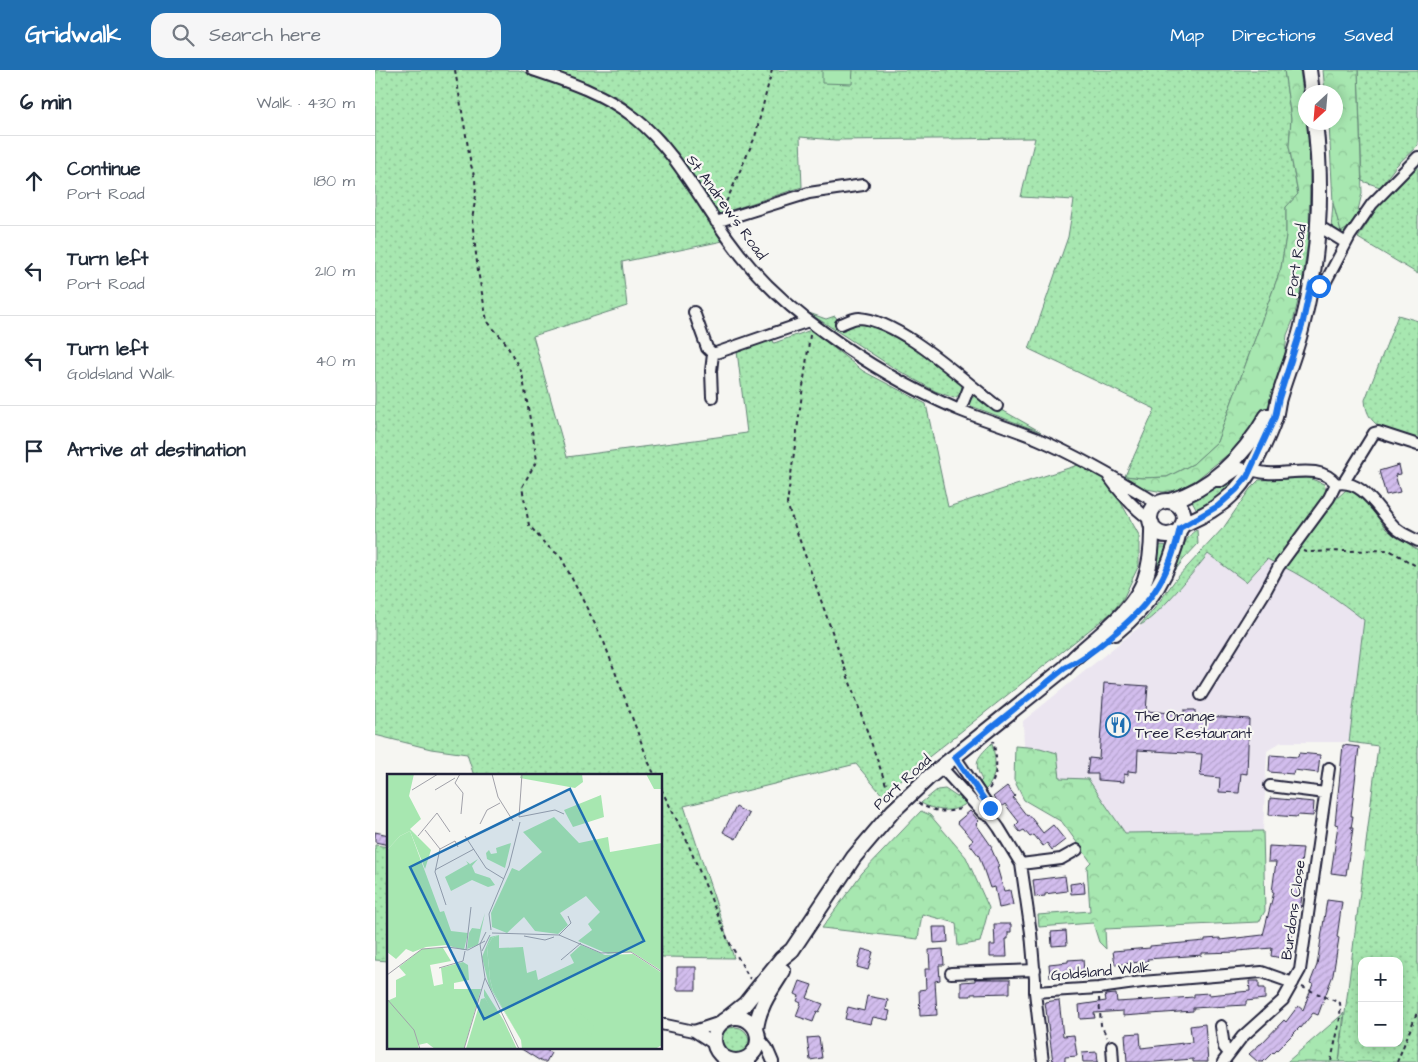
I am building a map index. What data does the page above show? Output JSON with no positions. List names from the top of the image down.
{
  "streets": {
    "main road": ["Port Road"],
    "street": ["St Andrew's Road", "Burdons Close", "Goldsland Walk"]
  },
  "crossings": [
    ["St Andrew's Road", "Port Road"],
    ["Port Road", "Goldsland Walk"],
    ["Burdons Close", "Goldsland Walk"]
  ],
  "places": {
    "restaurant": ["The Orange Tree Restaurant"]
  },
  "north": "bottom left",
  "page": {
    "header": "Gridwalk",
    "search": "Search here",
    "nav": ["Map", "Directions", "Saved"],
    "heading": ["6 min", "Walk · 430 m"],
    "list": [
      ["Continue", "Port Road", "180 m"],
      ["Turn left", "Port Road", "210 m"],
      ["Turn left", "Goldsland Walk", "40 m"],
      "Arrive at destination"
    ],
    "map_buttons": ["+", "−"]
  }
}
